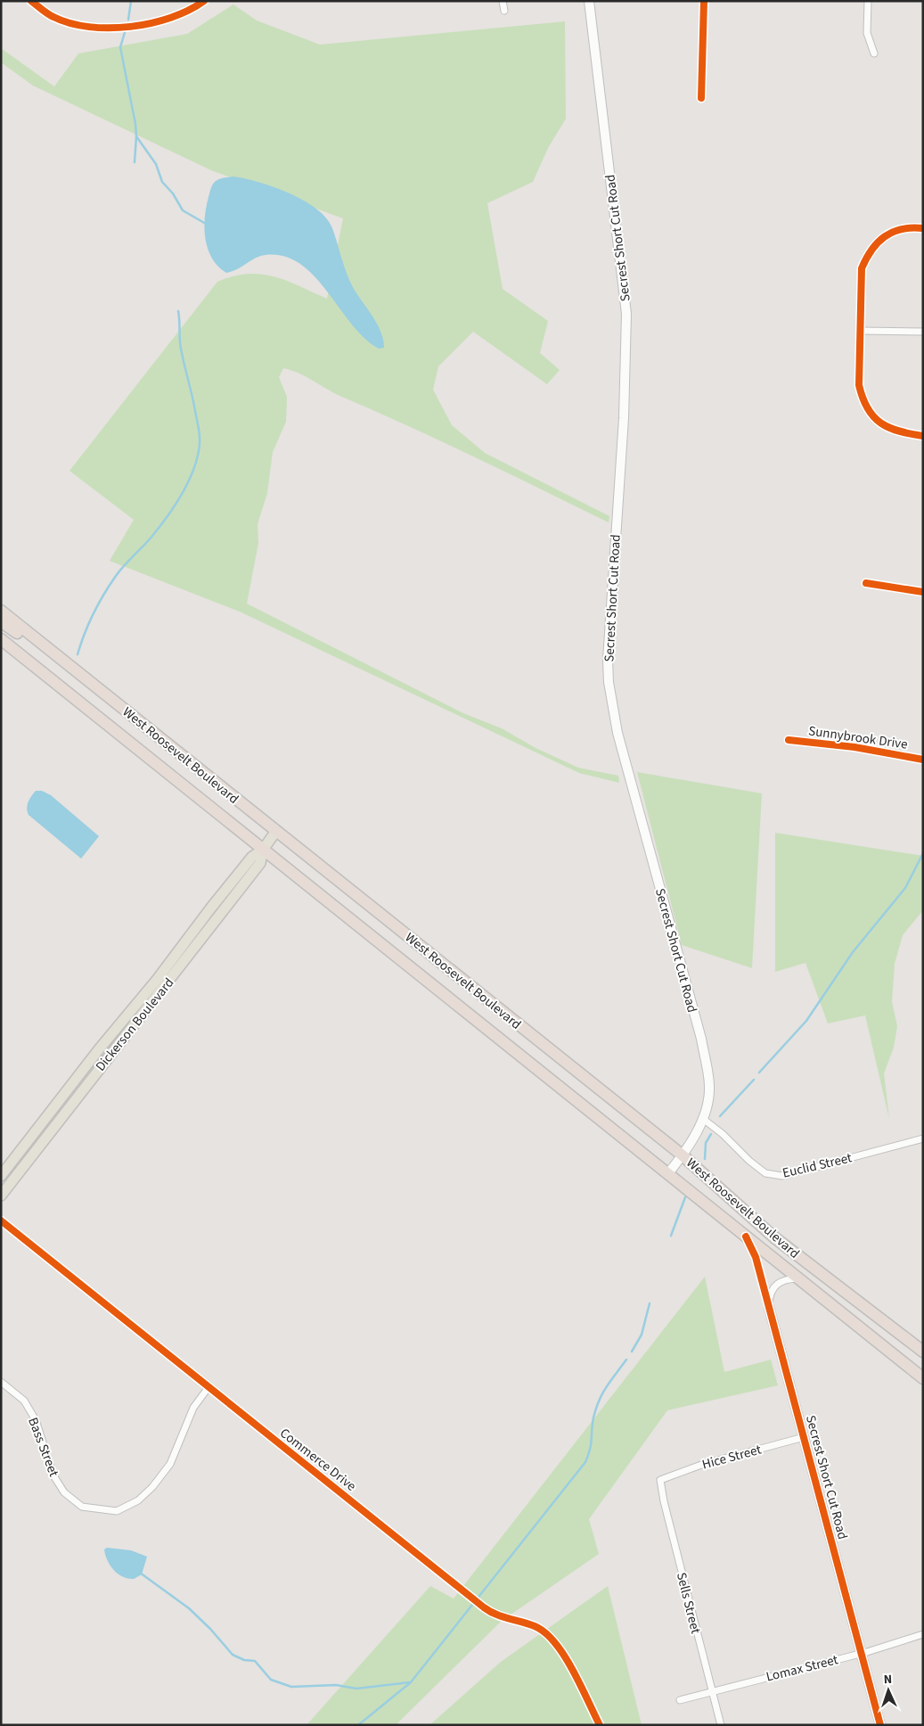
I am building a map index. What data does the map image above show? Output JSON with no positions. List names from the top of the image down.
{
  "streets": {
    "highway": ["West Roosevelt Boulevard"],
    "main road": ["Secrest Short Cut Road", "Dickerson Boulevard"],
    "street": [
      "Sunnybrook Drive",
      "Euclid Street",
      "Bass Street",
      "Hice Street",
      "Commerce Drive",
      "Sells Street",
      "Lomax Street"
    ]
  },
  "crossings": [
    ["Secrest Short Cut Road", "West Roosevelt Boulevard"],
    ["Secrest Short Cut Road", "Euclid Street"],
    ["Secrest Short Cut Road", "Hice Street"],
    ["Secrest Short Cut Road", "Lomax Street"],
    ["West Roosevelt Boulevard", "Dickerson Boulevard"],
    ["Bass Street", "Commerce Drive"],
    ["Hice Street", "Sells Street"],
    ["Sells Street", "Lomax Street"]
  ],
  "north": "top"
}
